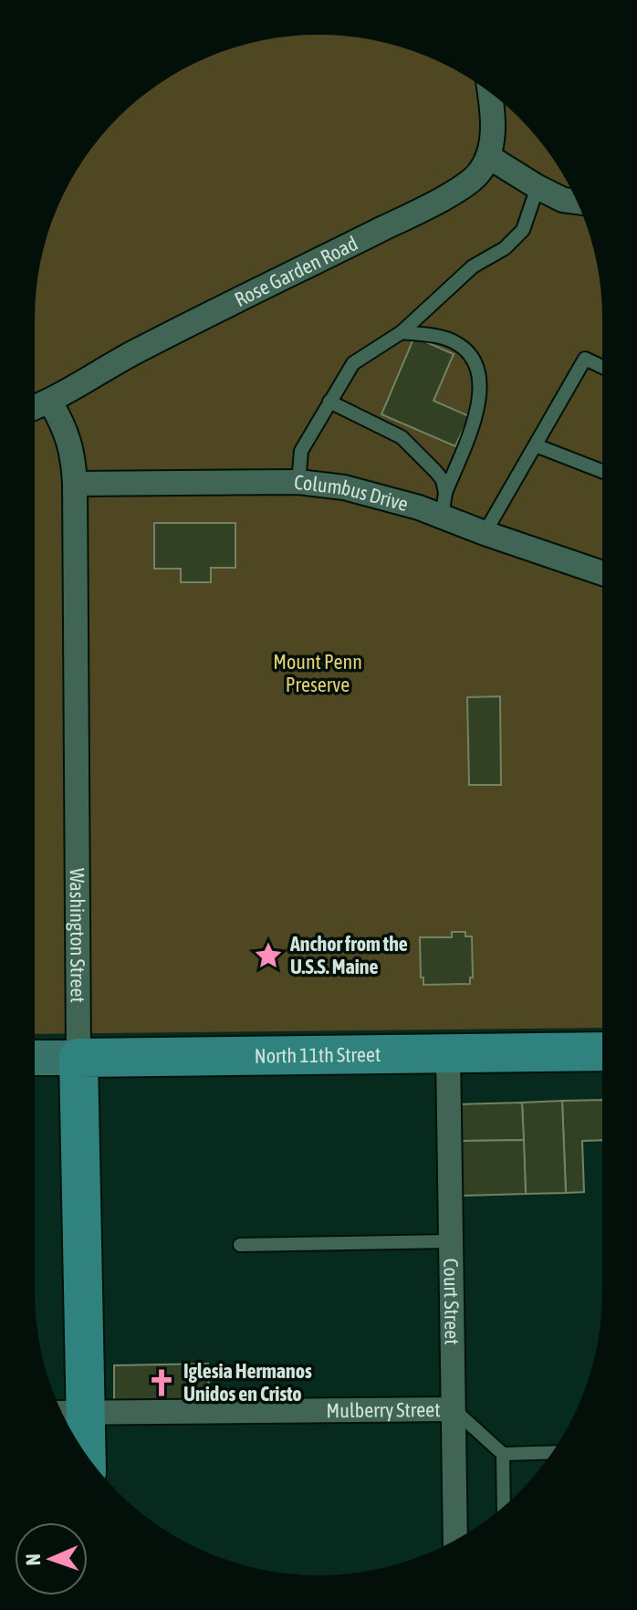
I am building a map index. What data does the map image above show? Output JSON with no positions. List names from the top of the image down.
{
  "streets": {
    "main road": ["Washington Street", "North 11th Street"],
    "street": [
      "Rose Garden Road",
      "Columbus Drive",
      "Court Street",
      "Mulberry Street"
    ]
  },
  "crossings": [
    ["Rose Garden Road", "Washington Street"],
    ["Columbus Drive", "Washington Street"],
    ["Washington Street", "North 11th Street"],
    ["Washington Street", "Mulberry Street"],
    ["North 11th Street", "Court Street"],
    ["Court Street", "Mulberry Street"]
  ],
  "parks": ["Mount Penn Preserve"],
  "places": {
    "place": ["Anchor from the U.S.S. Maine"],
    "church": ["Iglesia Hermanos Unidos en Cristo"]
  },
  "north": "left"
}
